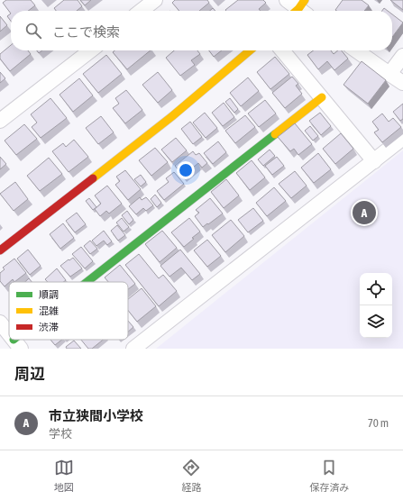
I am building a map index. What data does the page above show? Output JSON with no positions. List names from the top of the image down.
{
  "legend": ["順調", "混雑", "渋滞"],
  "page": {
    "search": "ここで検索",
    "pins": "A",
    "heading": "周辺",
    "list": [
      {
        "mark": "A",
        "name": "市立狭間小学校",
        "note": "学校",
        "value": "70 m"
      }
    ],
    "nav": ["地図", "経路", "保存済み"]
  }
}
